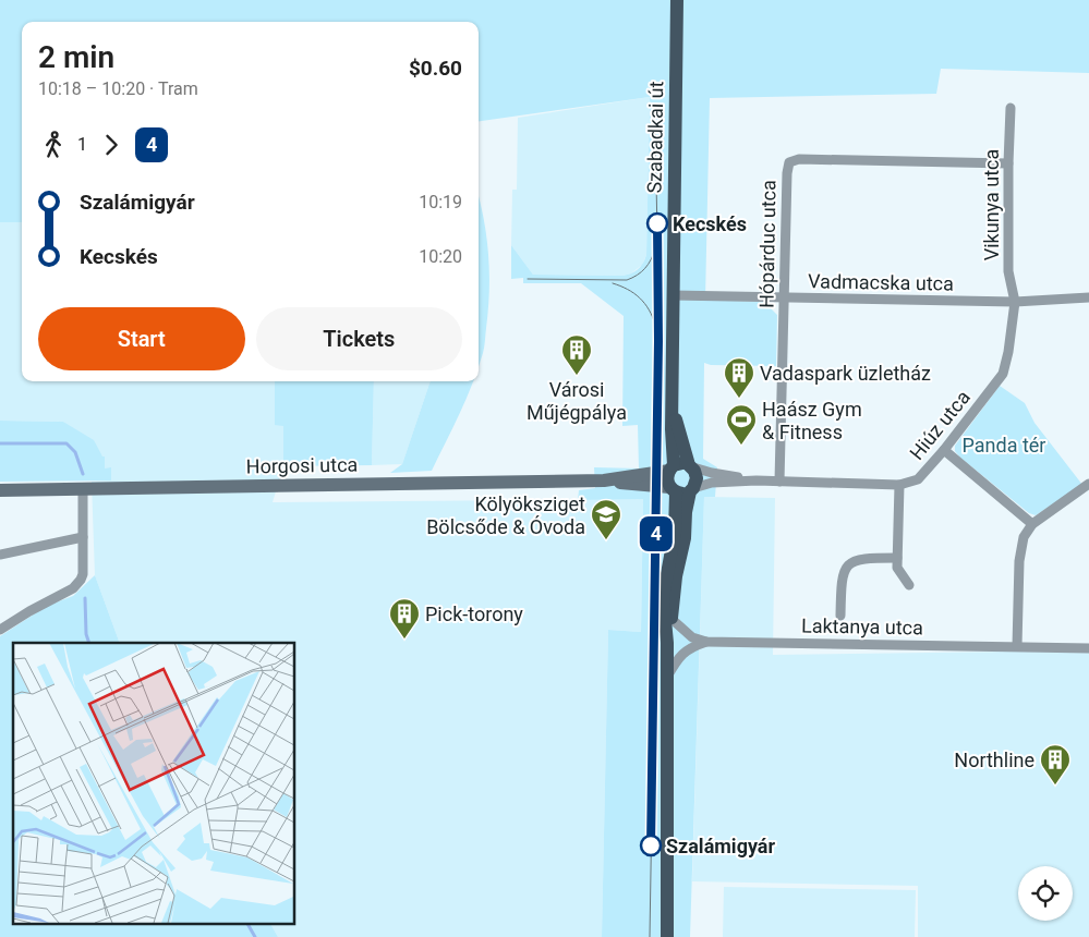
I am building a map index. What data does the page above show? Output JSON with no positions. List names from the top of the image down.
{
  "streets": {
    "main road": ["Szabadkai út"],
    "street": [
      "Vikunya utca",
      "Hópárduc utca",
      "Vadmacska utca",
      "Hiúz utca",
      "Horgosi utca",
      "Laktanya utca"
    ]
  },
  "crossings": [
    ["Szabadkai út", "Vadmacska utca"],
    ["Szabadkai út", "Hiúz utca"],
    ["Szabadkai út", "Horgosi utca"],
    ["Szabadkai út", "Laktanya utca"],
    ["Vikunya utca", "Hópárduc utca"],
    ["Vikunya utca", "Vadmacska utca"],
    ["Vikunya utca", "Hiúz utca"],
    ["Hópárduc utca", "Vadmacska utca"],
    ["Hópárduc utca", "Hiúz utca"],
    ["Vadmacska utca", "Hiúz utca"],
    ["Hiúz utca", "Horgosi utca"]
  ],
  "parks": ["Panda tér"],
  "places": {
    "other": ["Kecskés", "Szalámigyár"],
    "building": [
      "Városi Műjégpálya",
      "Vadaspark üzletház",
      "Pick-torony",
      "Northline"
    ],
    "sports": ["Haász Gym & Fitness"],
    "school or university": ["Kölyöksziget Bölcsőde & Óvoda"]
  },
  "lines": ["tram line 4"],
  "page": {
    "on_map": "4",
    "heading": ["2 min", "10:18 – 10:20 · Tram", "$0.60"],
    "legs": ["1", "4"],
    "list": [
      {
        "name": "Szalámigyár",
        "value": "10:19"
      },
      {
        "name": "Kecskés",
        "value": "10:20"
      }
    ],
    "buttons": ["Start", "Tickets"]
  }
}
